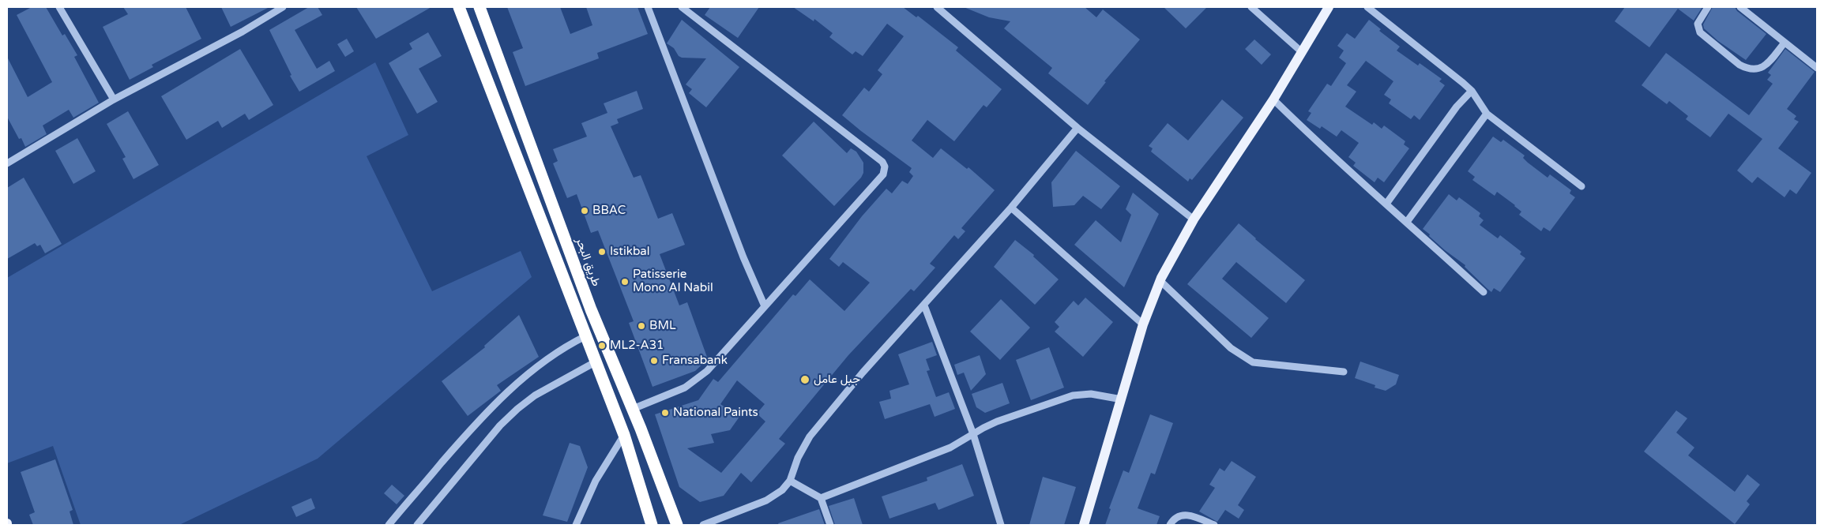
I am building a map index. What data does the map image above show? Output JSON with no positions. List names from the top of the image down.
{
  "streets": {
    "highway": ["طريق البحر"]
  },
  "places": [
    "BBAC",
    "Istikbal",
    "Patisserie Mono Al Nabil",
    "BML",
    "ML2-A31",
    "Fransabank",
    "جبل عامل",
    "National Paints"
  ]
}
